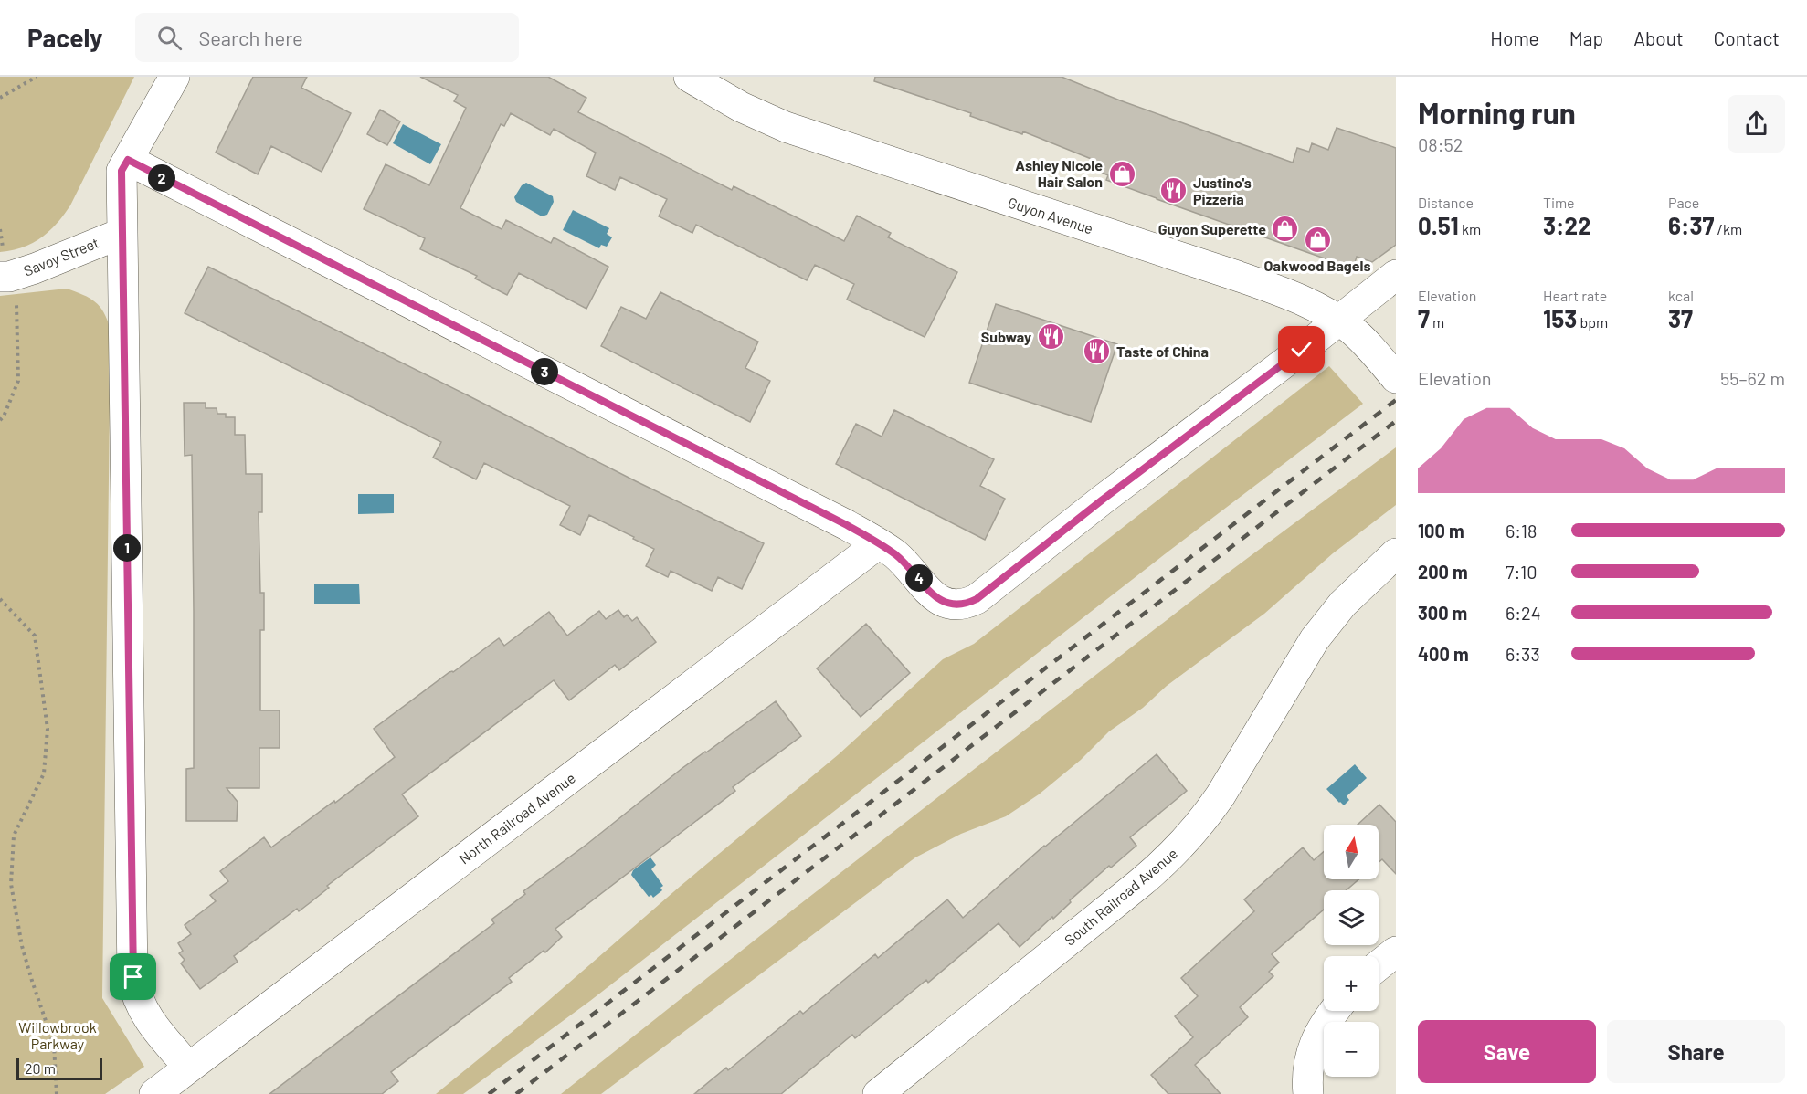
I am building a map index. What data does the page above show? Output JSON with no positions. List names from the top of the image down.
{
  "streets": {
    "street": [
      "Guyon Avenue",
      "Savoy Street",
      "North Railroad Avenue",
      "South Railroad Avenue"
    ]
  },
  "parks": ["Willowbrook Parkway"],
  "places": {
    "shop": ["Ashley Nicole Hair Salon", "Guyon Superette", "Oakwood Bagels"],
    "restaurant": ["Justino's Pizzeria", "Subway", "Taste of China"]
  },
  "scale_bar": "20 m",
  "north": "top",
  "page": {
    "header": "Pacely",
    "search": "Search here",
    "nav": [
      "Home",
      "Map",
      "About",
      "Contact"
    ],
    "heading": ["Morning run", "08:52"],
    "pins": [
      "2",
      "3",
      "1",
      "4"
    ],
    "stats": [
      ["Distance", "0.51 km"],
      ["Time", "3:22"],
      ["Pace", "6:37 /km"],
      ["Elevation", "7 m"],
      ["Heart rate", "153 bpm"],
      ["kcal", "37"]
    ],
    "chart": ["Elevation", "55–62 m"],
    "list": [
      {
        "name": "100 m",
        "note": "6:18"
      },
      {
        "name": "200 m",
        "note": "7:10"
      },
      {
        "name": "300 m",
        "note": "6:24"
      },
      {
        "name": "400 m",
        "note": "6:33"
      }
    ],
    "map_buttons": ["+", "−"],
    "buttons": ["Save", "Share"],
    "scale": "20 m"
  }
}
